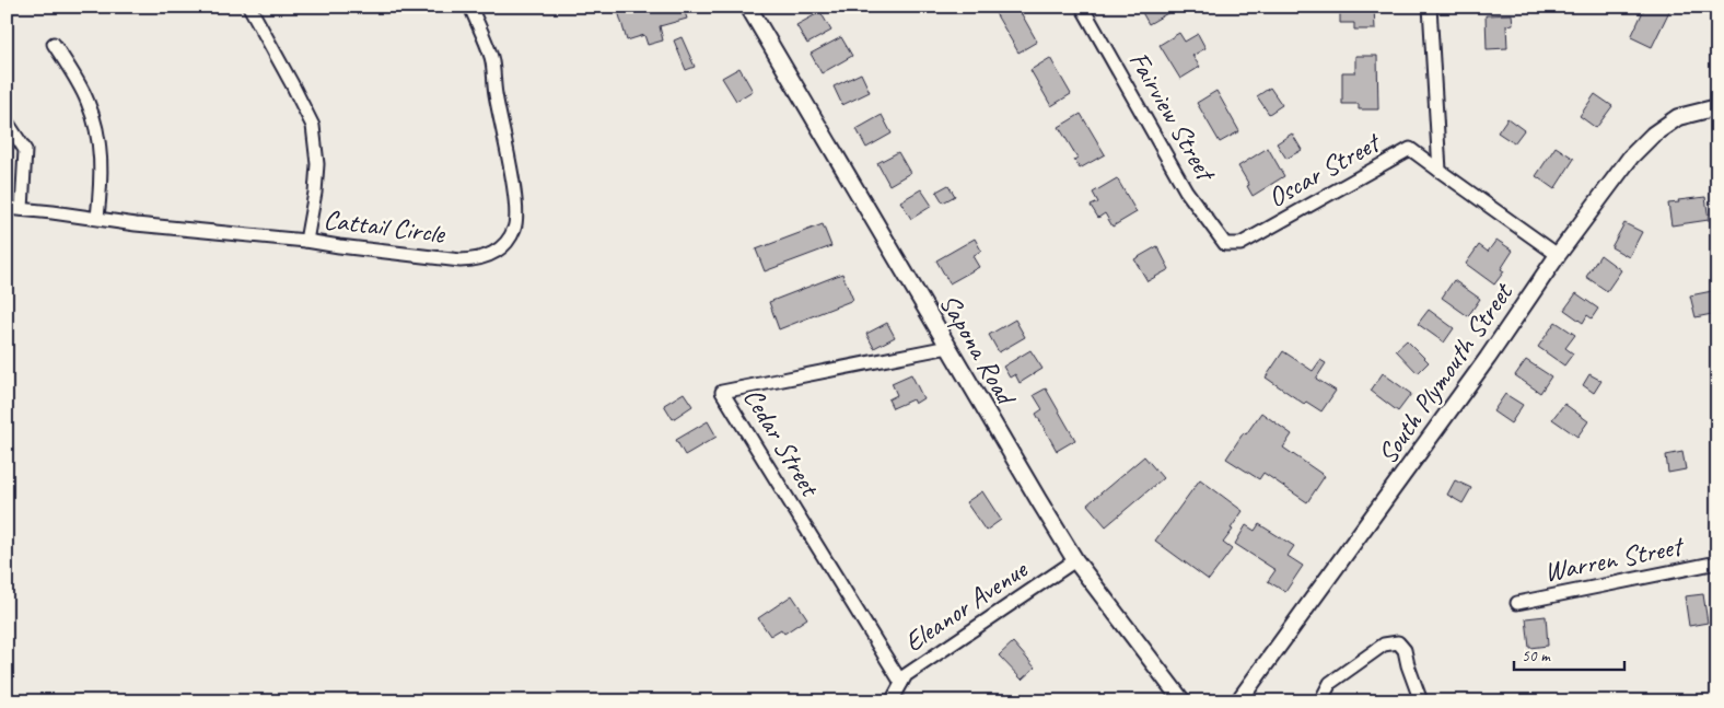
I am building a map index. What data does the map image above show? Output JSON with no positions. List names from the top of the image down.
{
  "streets": {
    "street": [
      "Fairview Street",
      "Oscar Street",
      "Cattail Circle",
      "Sapona Road",
      "South Plymouth Street",
      "Cedar Street",
      "Warren Street",
      "Eleanor Avenue"
    ]
  },
  "crossings": [
    ["Fairview Street", "Oscar Street"],
    ["Sapona Road", "Cedar Street"],
    ["Sapona Road", "Eleanor Avenue"],
    ["Cedar Street", "Eleanor Avenue"]
  ],
  "scale_bar": "50 m"
}
